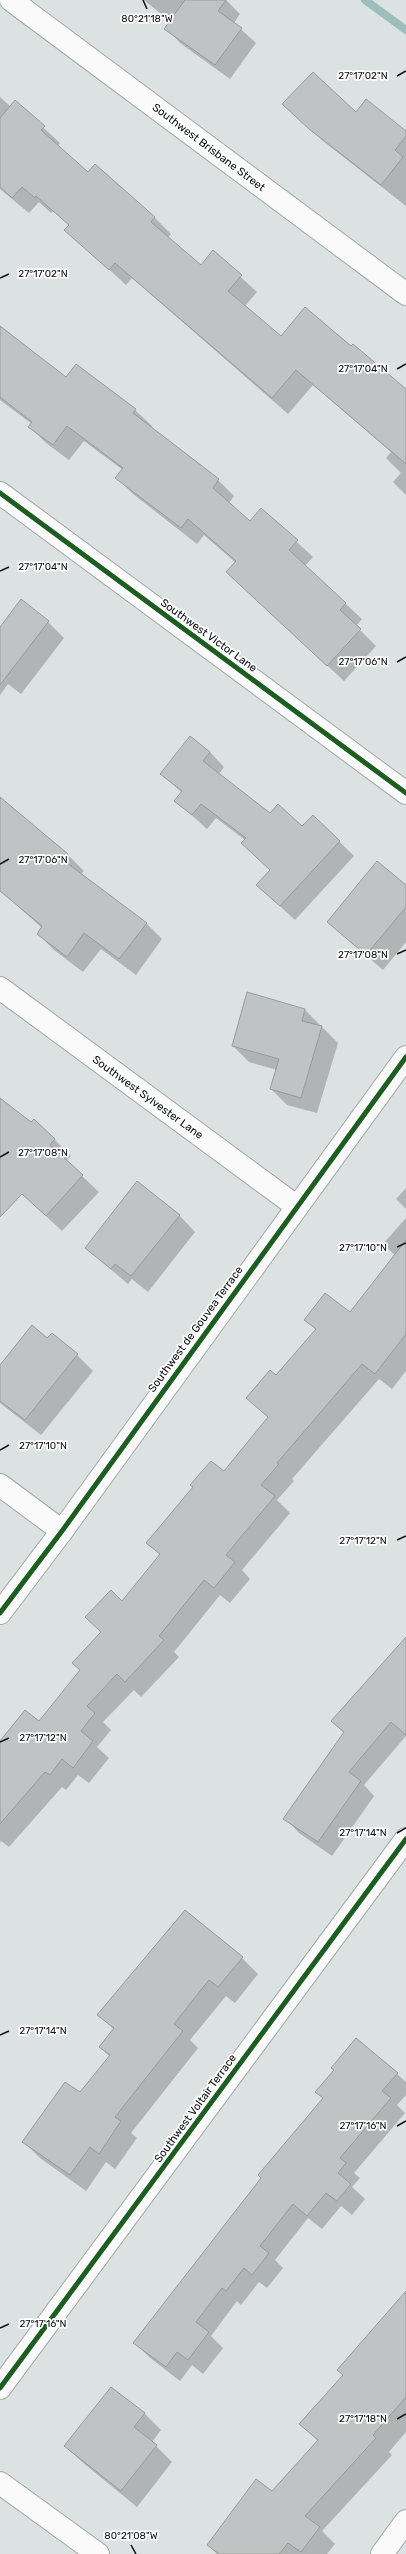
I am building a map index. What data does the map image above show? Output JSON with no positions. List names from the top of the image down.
{
  "streets": {
    "street": [
      "Southwest Brisbane Street",
      "Southwest Victor Lane",
      "Southwest Sylvester Lane",
      "Southwest de Gouvea Terrace",
      "Southwest Voltair Terrace"
    ]
  },
  "crossings": [
    ["Southwest Sylvester Lane", "Southwest de Gouvea Terrace"]
  ],
  "coordinates": [
    "80°21'18\"W",
    "27°17'02\"N",
    "27°17'04\"N",
    "27°17'06\"N",
    "27°17'08\"N",
    "27°17'10\"N",
    "27°17'12\"N",
    "27°17'14\"N",
    "27°17'16\"N",
    "27°17'18\"N",
    "80°21'08\"W"
  ]
}
